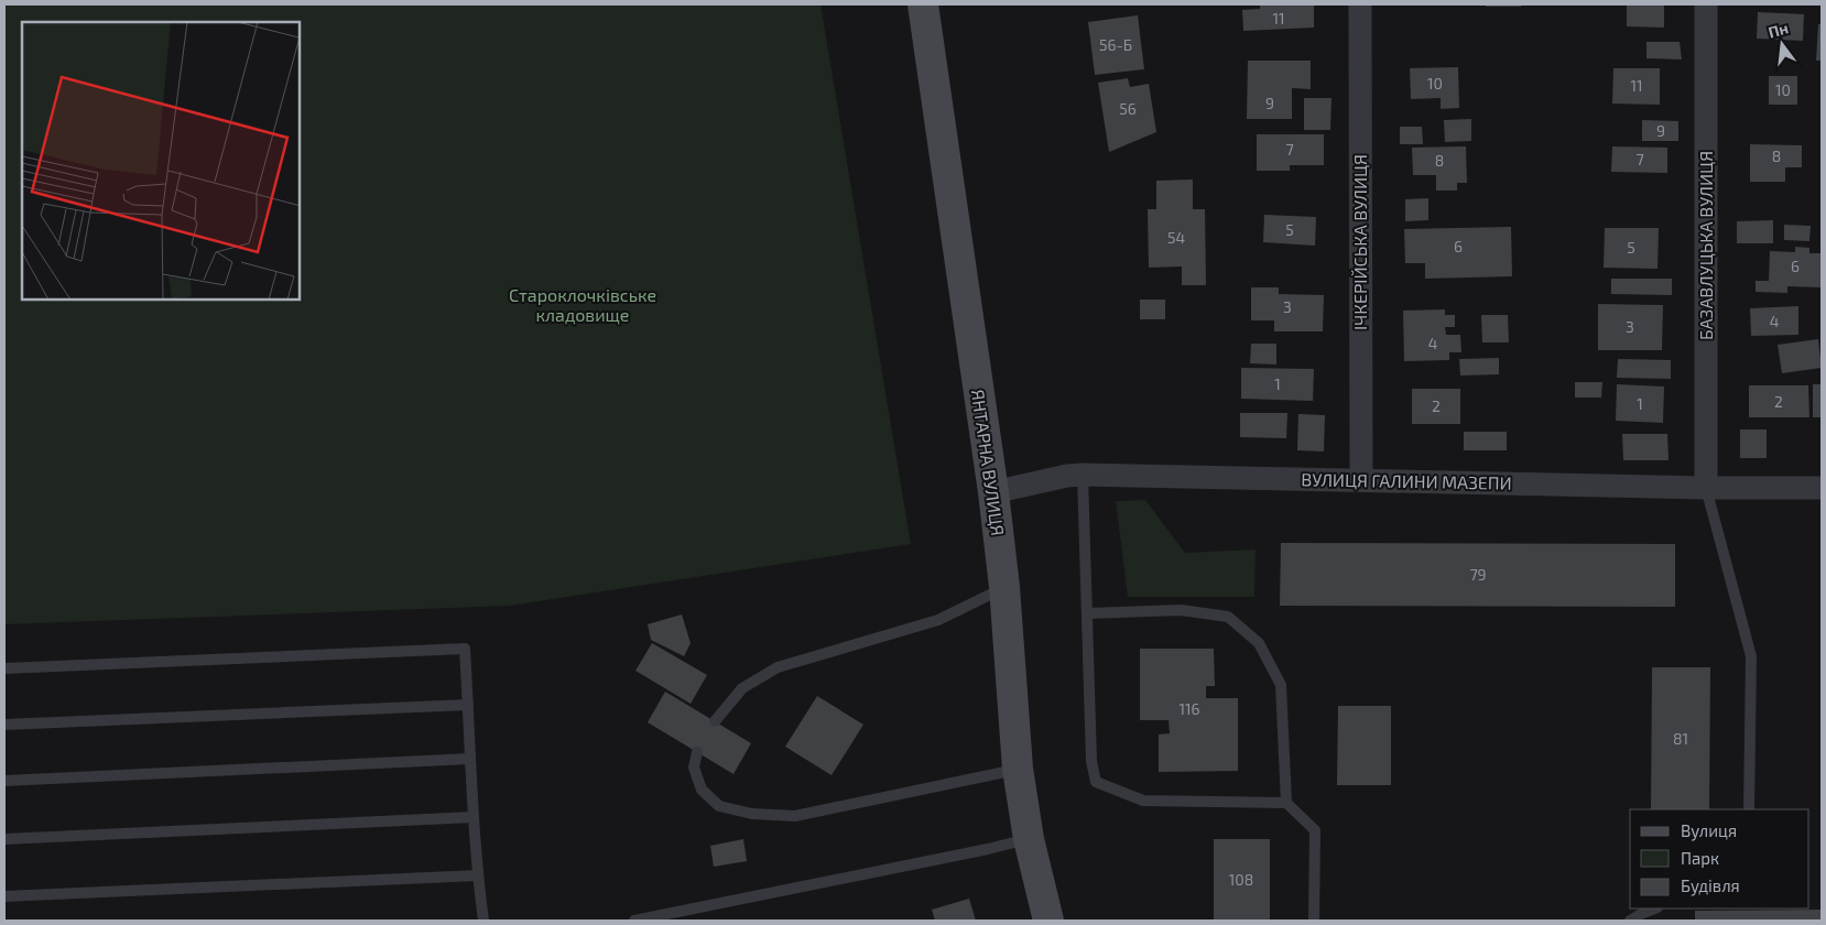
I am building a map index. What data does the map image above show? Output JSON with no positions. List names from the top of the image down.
{
  "streets": {
    "main road": ["ЯНТАРНА ВУЛИЦЯ"],
    "street": ["ІЧКЕРІЙСЬКА ВУЛИЦЯ", "БАЗАВЛУЦЬКА ВУЛИЦЯ", "ВУЛИЦЯ ГАЛИНИ МАЗЕПИ"]
  },
  "crossings": [
    ["ІЧКЕРІЙСЬКА ВУЛИЦЯ", "ВУЛИЦЯ ГАЛИНИ МАЗЕПИ"],
    ["БАЗАВЛУЦЬКА ВУЛИЦЯ", "ВУЛИЦЯ ГАЛИНИ МАЗЕПИ"],
    ["ЯНТАРНА ВУЛИЦЯ", "ВУЛИЦЯ ГАЛИНИ МАЗЕПИ"]
  ],
  "parks": ["Староклочківське кладовище"],
  "house_numbers": [
    "11",
    "56-Б",
    "10",
    "11",
    "10",
    "9",
    "56",
    "9",
    "7",
    "8",
    "7",
    "8",
    "5",
    "54",
    "6",
    "5",
    "6",
    "3",
    "4",
    "3",
    "4",
    "1",
    "2",
    "1",
    "2",
    "79",
    "116",
    "81",
    "108"
  ],
  "legend": ["Вулиця", "Парк", "Будівля"],
  "north": "top"
}
